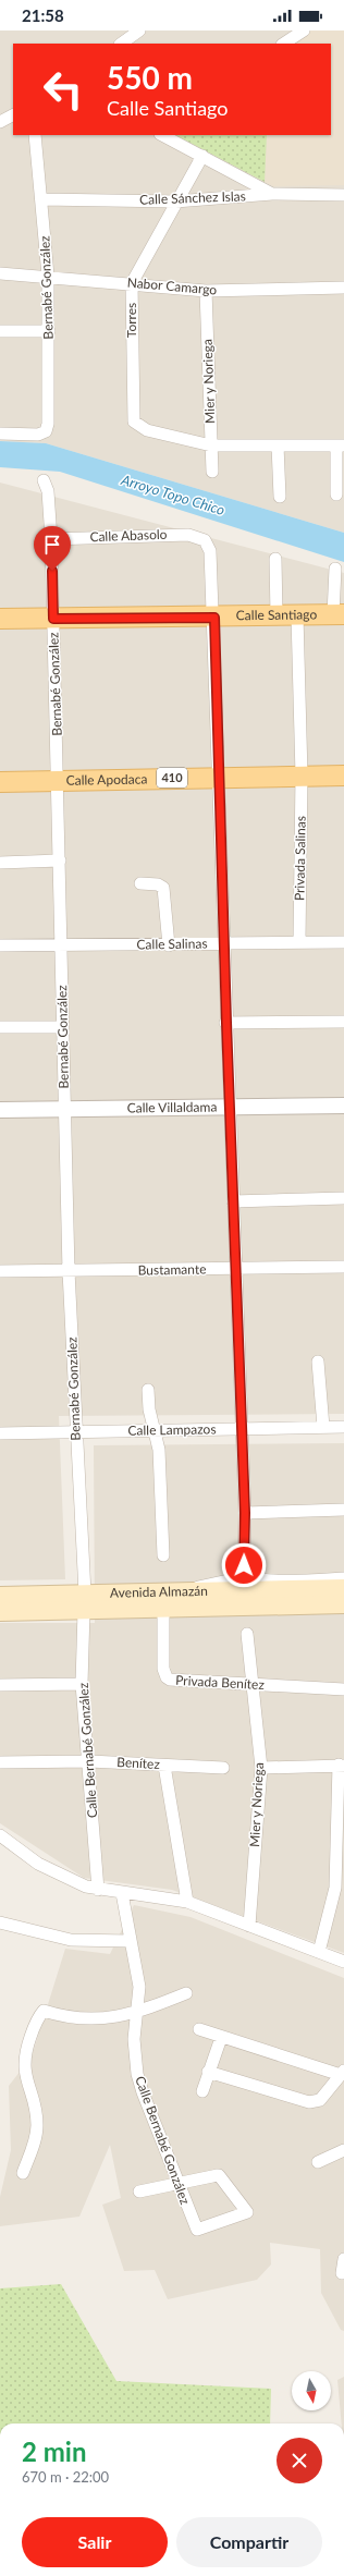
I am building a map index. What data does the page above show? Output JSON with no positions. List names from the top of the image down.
{
  "streets": {
    "main road": [
      "Calle Santiago",
      "410",
      "Calle Apodaca",
      "Avenida Almazán"
    ],
    "street": [
      "Calle Sánchez Islas",
      "Nabor Camargo",
      "Bernabé González",
      "Torres",
      "Mier y Noriega",
      "Calle Abasolo",
      "Privada Salinas",
      "Calle Salinas",
      "Calle Villaldama",
      "Bustamante",
      "Calle Lampazos",
      "Privada Benítez",
      "Calle Bernabé González",
      "Benítez"
    ]
  },
  "crossings": [
    ["Calle Sánchez Islas", "Bernabé González"],
    ["Calle Sánchez Islas", "Torres"],
    ["Nabor Camargo", "Bernabé González"],
    ["Nabor Camargo", "Torres"],
    ["Nabor Camargo", "Mier y Noriega"],
    ["Bernabé González", "Calle Abasolo"],
    ["Bernabé González", "Calle Santiago"],
    ["Bernabé González", "Calle Apodaca"],
    ["Bernabé González", "Calle Salinas"],
    ["Bernabé González", "Calle Villaldama"],
    ["Bernabé González", "Bustamante"],
    ["Bernabé González", "Calle Lampazos"],
    ["Bernabé González", "Avenida Almazán"],
    ["Bernabé González", "Calle Bernabé González"],
    ["Torres", "Mier y Noriega"],
    ["Mier y Noriega", "Privada Benítez"],
    ["Calle Abasolo", "Calle Santiago"],
    ["Calle Apodaca", "Privada Salinas"],
    ["Privada Salinas", "Calle Salinas"],
    ["Avenida Almazán", "Privada Benítez"],
    ["Avenida Almazán", "Calle Bernabé González"],
    ["Calle Bernabé González", "Benítez"]
  ],
  "water": ["Arroyo Topo Chico"],
  "north": "bottom",
  "page": {
    "status": "21:58",
    "turn": ["550 m", "Calle Santiago"],
    "heading": ["2 min", "670 m · 22:00"],
    "buttons": ["Salir", "Compartir"]
  }
}
